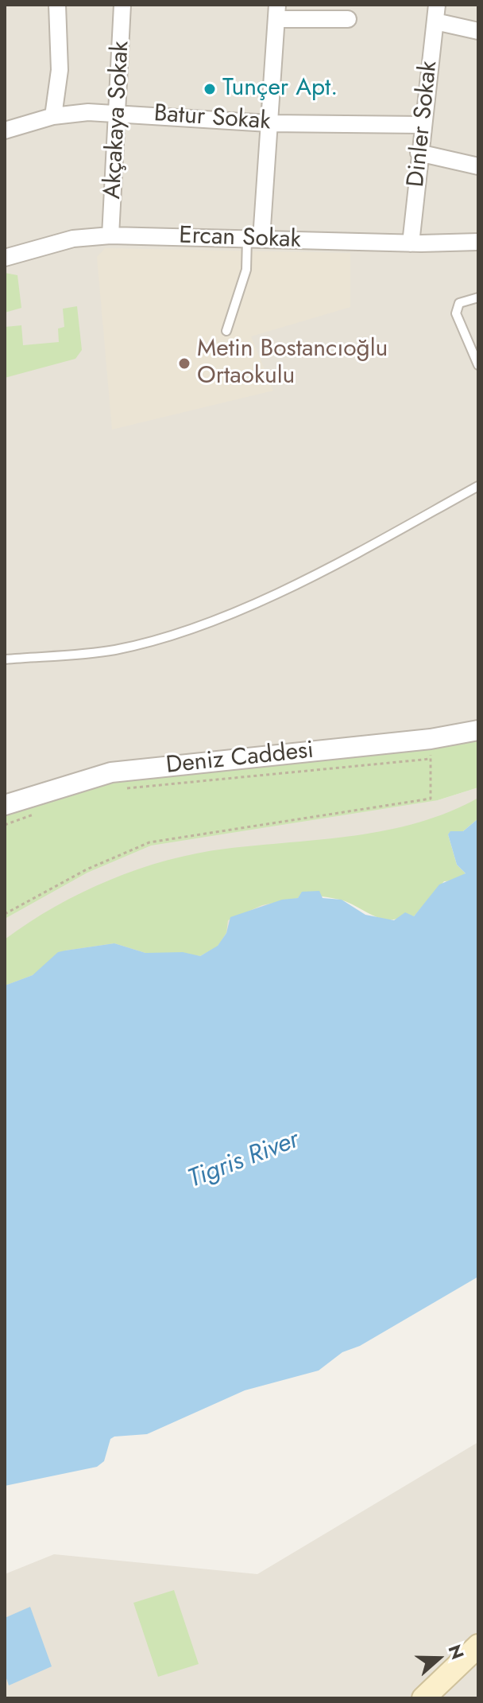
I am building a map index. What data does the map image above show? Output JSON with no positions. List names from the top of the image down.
{
  "streets": {
    "street": [
      "Batur Sokak",
      "Akçakaya Sokak",
      "Dinler Sokak",
      "Ercan Sokak",
      "Deniz Caddesi"
    ]
  },
  "crossings": [
    ["Batur Sokak", "Akçakaya Sokak"],
    ["Batur Sokak", "Dinler Sokak"],
    ["Akçakaya Sokak", "Ercan Sokak"],
    ["Dinler Sokak", "Ercan Sokak"]
  ],
  "water": ["Tigris River"],
  "places": ["Tunçer Apt.", "Metin Bostancıoğlu Ortaokulu"],
  "north": "right"
}
